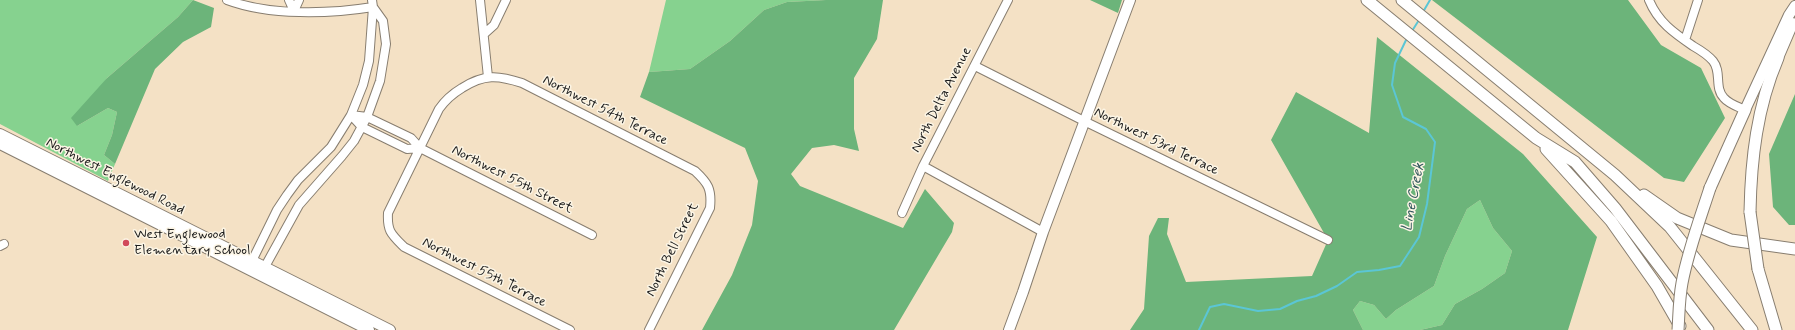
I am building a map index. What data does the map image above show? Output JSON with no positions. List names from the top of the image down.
{
  "streets": {
    "main road": ["Northwest Englewood Road"],
    "street": [
      "North Delta Avenue",
      "Northwest 54th Terrace",
      "Northwest 53rd Terrace",
      "Northwest 55th Street",
      "North Bell Street",
      "Northwest 55th Terrace"
    ]
  },
  "crossings": [
    ["North Delta Avenue", "Northwest 53rd Terrace"],
    ["Northwest 54th Terrace", "North Bell Street"],
    ["Northwest 55th Street", "Northwest 55th Terrace"]
  ],
  "water": ["Line Creek"],
  "places": ["West Englewood Elementary School"]
}
